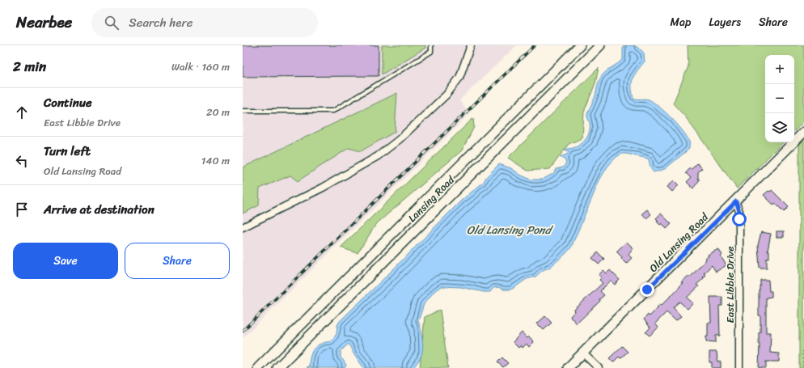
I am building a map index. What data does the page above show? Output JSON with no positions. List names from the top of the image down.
{
  "streets": {
    "main road": ["Lansing Road", "Old Lansing Road"],
    "street": ["East Libbie Drive"]
  },
  "crossings": [
    ["Old Lansing Road", "East Libbie Drive"]
  ],
  "water": ["Old Lansing Pond"],
  "page": {
    "header": "Nearbee",
    "search": "Search here",
    "nav": ["Map", "Layers", "Share"],
    "heading": ["2 min", "Walk · 160 m"],
    "map_buttons": ["+", "−"],
    "list": [
      ["Continue", "East Libbie Drive", "20 m"],
      ["Turn left", "Old Lansing Road", "140 m"],
      "Arrive at destination"
    ],
    "buttons": ["Save", "Share"]
  }
}
